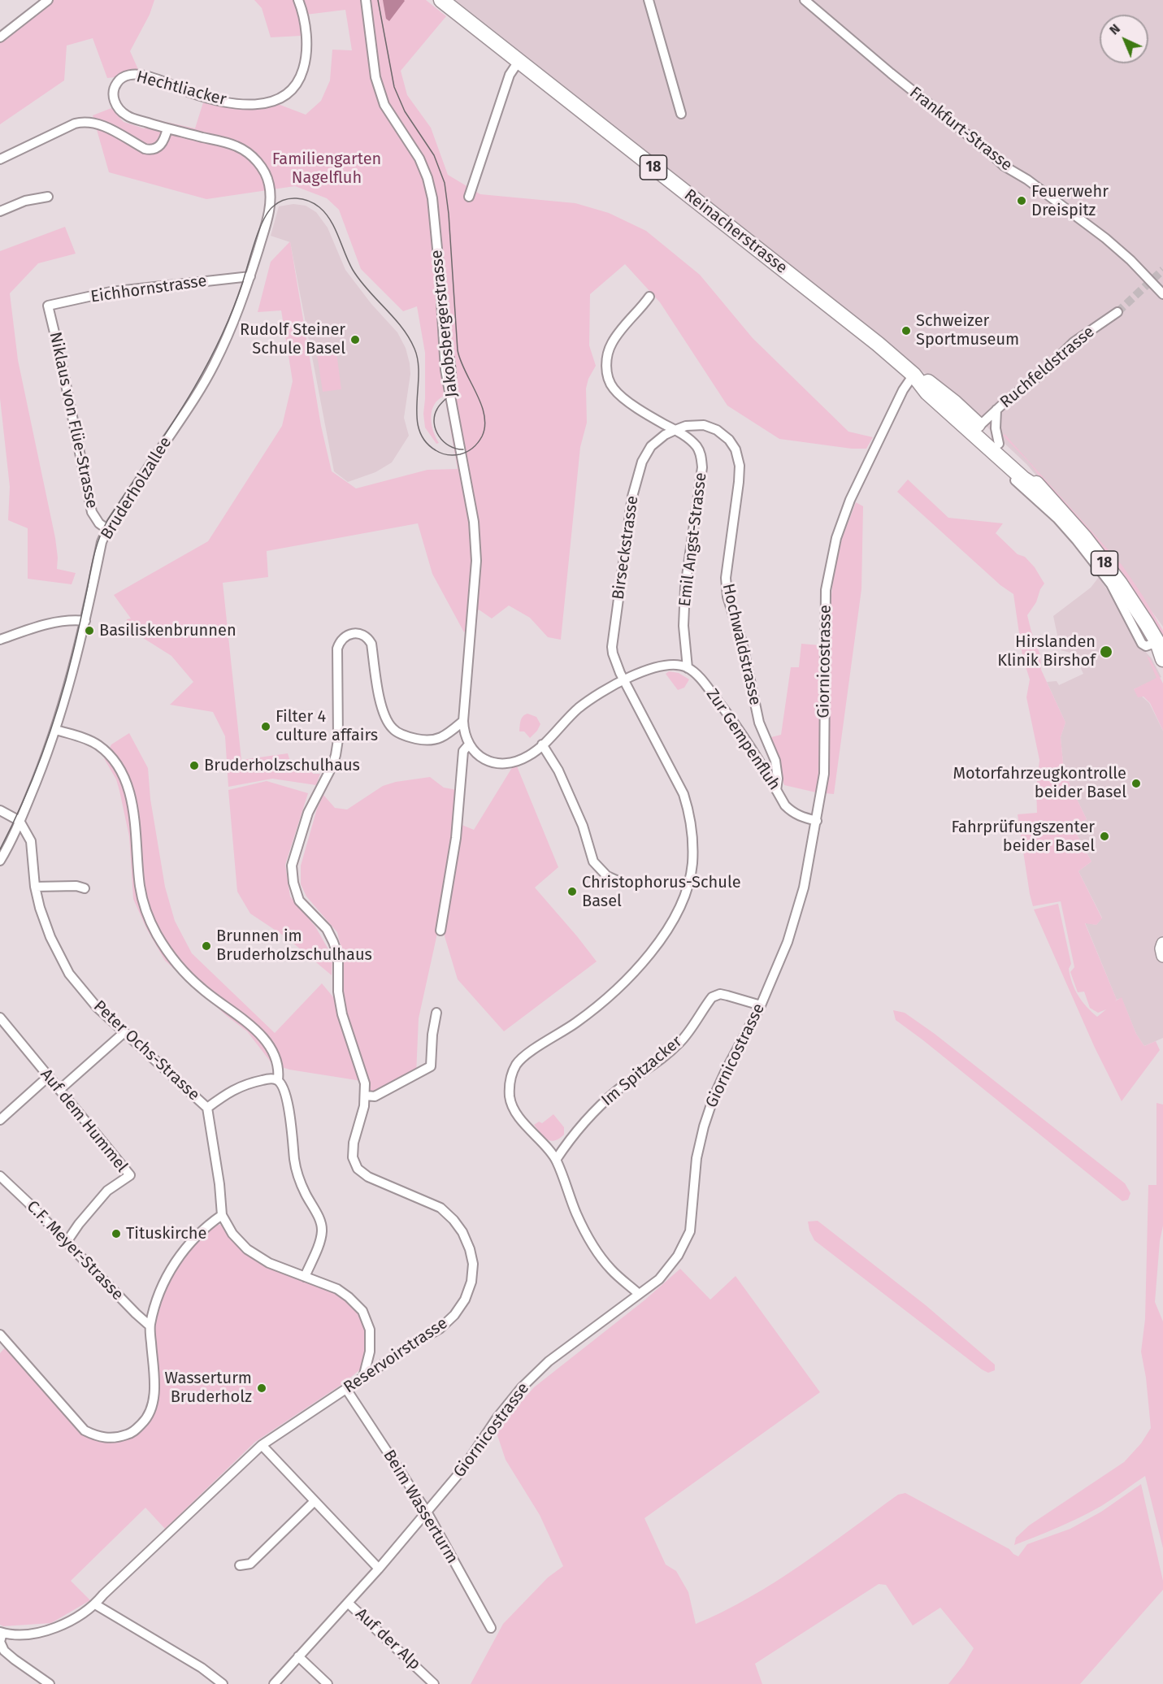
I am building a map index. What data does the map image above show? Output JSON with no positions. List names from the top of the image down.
{
  "streets": {
    "main road": ["18", "Reinacherstrasse"],
    "street": [
      "Hechtliacker",
      "Frankfurt-Strasse",
      "Eichhornstrasse",
      "Jakobsbergerstrasse",
      "Ruchfeldstrasse",
      "Niklaus von Flüe-Strasse",
      "Bruderholzallee",
      "Emil Angst-Strasse",
      "Birseckstrasse",
      "Hochwaldstrasse",
      "Giornicostrasse",
      "Zur Gempenfluh",
      "Peter Ochs-Strasse",
      "Im Spitzacker",
      "Auf dem Hummel",
      "C.F. Meyer-Strasse",
      "Reservoirstrasse",
      "Beim Wasserturm",
      "Auf der Alp"
    ]
  },
  "crossings": [
    ["Hechtliacker", "Bruderholzallee"],
    ["Reinacherstrasse", "Ruchfeldstrasse"],
    ["Reinacherstrasse", "Giornicostrasse"],
    ["Eichhornstrasse", "Niklaus von Flüe-Strasse"],
    ["Eichhornstrasse", "Bruderholzallee"],
    ["Jakobsbergerstrasse", "Reservoirstrasse"],
    ["Niklaus von Flüe-Strasse", "Bruderholzallee"],
    ["Bruderholzallee", "Peter Ochs-Strasse"],
    ["Emil Angst-Strasse", "Birseckstrasse"],
    ["Emil Angst-Strasse", "Hochwaldstrasse"],
    ["Emil Angst-Strasse", "Zur Gempenfluh"],
    ["Birseckstrasse", "Hochwaldstrasse"],
    ["Birseckstrasse", "Im Spitzacker"],
    ["Hochwaldstrasse", "Zur Gempenfluh"],
    ["Giornicostrasse", "Zur Gempenfluh"],
    ["Giornicostrasse", "Im Spitzacker"],
    ["Giornicostrasse", "Beim Wasserturm"],
    ["Giornicostrasse", "Auf der Alp"],
    ["Peter Ochs-Strasse", "Reservoirstrasse"],
    ["Auf dem Hummel", "C.F. Meyer-Strasse"],
    ["Reservoirstrasse", "Beim Wasserturm"]
  ],
  "parks": ["Familiengarten Nagelfluh"],
  "places": [
    "Feuerwehr Dreispitz",
    "Schweizer Sportmuseum",
    "Rudolf Steiner Schule Basel",
    "Basiliskenbrunnen",
    "Hirslanden Klinik Birshof",
    "Filter 4 culture affairs",
    "Bruderholzschulhaus",
    "Motorfahrzeugkontrolle beider Basel",
    "Fahrprüfungszenter beider Basel",
    "Christophorus-Schule Basel",
    "Brunnen im Bruderholzschulhaus",
    "Tituskirche",
    "Wasserturm Bruderholz"
  ],
  "north": "top left"
}
